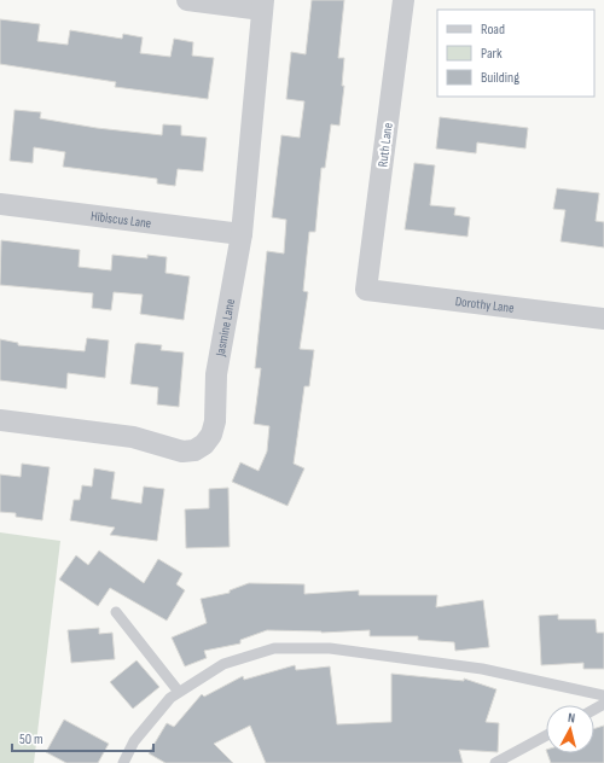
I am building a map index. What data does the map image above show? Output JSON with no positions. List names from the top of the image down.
{
  "streets": {
    "street": [
      "Ruth Lane",
      "Hibiscus Lane",
      "Dorothy Lane",
      "Jasmine Lane"
    ]
  },
  "crossings": [
    ["Ruth Lane", "Dorothy Lane"],
    ["Hibiscus Lane", "Jasmine Lane"]
  ],
  "legend": ["Road", "Park", "Building"],
  "scale_bar": "50 m",
  "north": "top"
}
